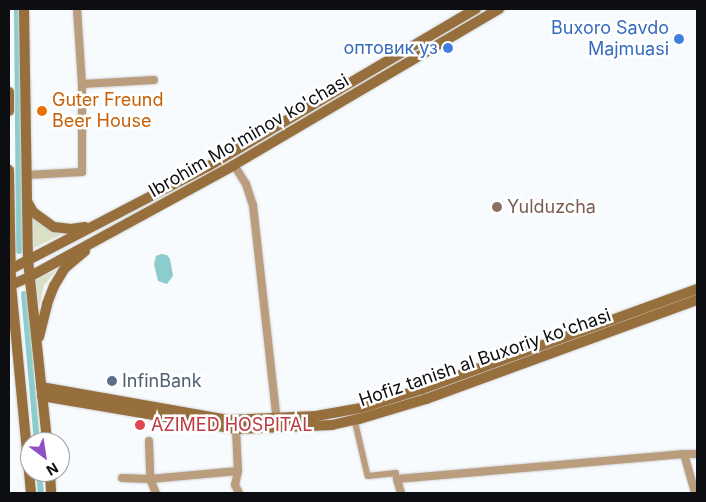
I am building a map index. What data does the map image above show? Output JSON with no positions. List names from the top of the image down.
{
  "streets": {
    "main road": ["Ibrohim Mo'minov ko'chasi", "Hofiz tanish al Buxoriy ko'chasi"]
  },
  "places": [
    "Buxoro Savdo Majmuasi",
    "оптовик уз",
    "Guter Freund Beer House",
    "Yulduzcha",
    "InfinBank",
    "AZIMED HOSPITAL"
  ],
  "north": "bottom right"
}
